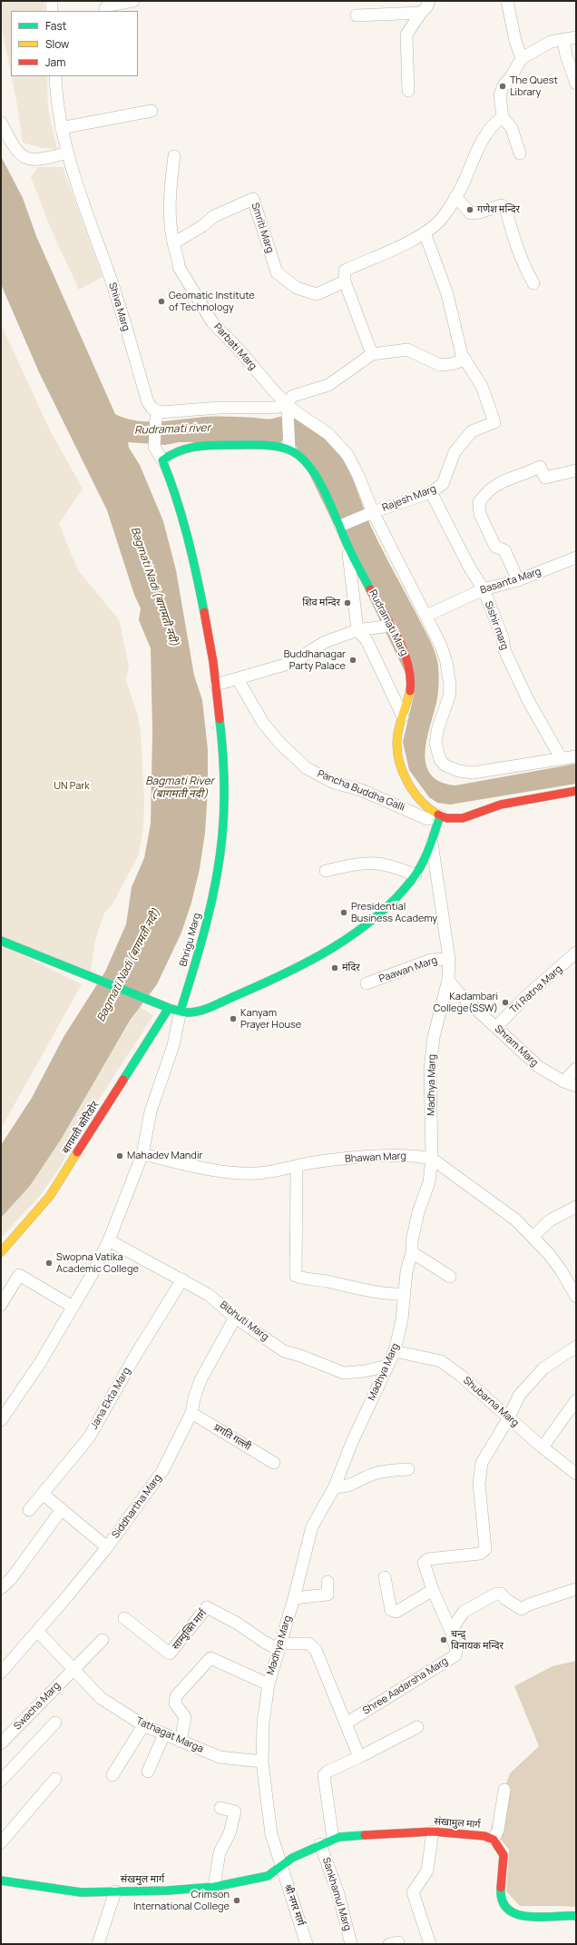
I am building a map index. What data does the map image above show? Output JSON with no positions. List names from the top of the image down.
{
  "streets": {
    "street": [
      "Smriti Marg",
      "Shiva Marg",
      "Parbati Marg",
      "Rajesh Marg",
      "Basanta Marg",
      "Rudramati Marg",
      "Sishir marg",
      "Pancha Buddha Galli",
      "Bhrigu Marg",
      "Paawan Marg",
      "Tri Ratna Marg",
      "Shram Marg",
      "Madhya Marg",
      "बागमती कोरिडोर",
      "Bhawan Marg",
      "Bibhuti Marg",
      "Jana Ekta Marg",
      "Shubarna Marg",
      "प्रगति गल्ली",
      "Siddhartha Marg",
      "साम्युक्ति मार्ग",
      "Shree Aadarsha Marg",
      "Swacha Marg",
      "Tathagat Marga",
      "संखामुल मार्ग",
      "संखमुल मार्ग",
      "Sankhamul Marg",
      "श्री नगर मार्ग"
    ]
  },
  "crossings": [
    ["Smriti Marg", "Parbati Marg"],
    ["Parbati Marg", "Rajesh Marg"],
    ["Parbati Marg", "Basanta Marg"],
    ["Parbati Marg", "Sishir marg"],
    ["Rajesh Marg", "Rudramati Marg"],
    ["Rajesh Marg", "Sishir marg"],
    ["Basanta Marg", "Sishir marg"],
    ["Rudramati Marg", "Pancha Buddha Galli"],
    ["Bhrigu Marg", "बागमती कोरिडोर"],
    ["Paawan Marg", "Madhya Marg"],
    ["Tri Ratna Marg", "Shram Marg"],
    ["Shram Marg", "Madhya Marg"],
    ["Madhya Marg", "Bhawan Marg"],
    ["Madhya Marg", "Bibhuti Marg"],
    ["Madhya Marg", "Shubarna Marg"],
    ["Madhya Marg", "साम्युक्ति मार्ग"],
    ["Madhya Marg", "Tathagat Marga"],
    ["Madhya Marg", "संखामुल मार्ग"],
    ["Madhya Marg", "संखमुल मार्ग"],
    ["Madhya Marg", "श्री नगर मार्ग"],
    ["Bibhuti Marg", "Jana Ekta Marg"],
    ["Bibhuti Marg", "Siddhartha Marg"],
    ["प्रगति गल्ली", "Siddhartha Marg"],
    ["Siddhartha Marg", "Tathagat Marga"],
    ["Swacha Marg", "Tathagat Marga"],
    ["संखामुल मार्ग", "संखमुल मार्ग"],
    ["संखामुल मार्ग", "Sankhamul Marg"],
    ["संखामुल मार्ग", "श्री नगर मार्ग"],
    ["संखमुल मार्ग", "श्री नगर मार्ग"]
  ],
  "water": ["Rudramati river", "Bagmati Nadi (बागमती नदी)", "Bagmati River (बागमती नदी)"],
  "parks": ["UN Park"],
  "places": [
    "The Quest Library",
    "गणेश मन्दिर",
    "Geomatic Institute of Technology",
    "शिव मन्दिर",
    "Buddhanagar Party Palace",
    "Presidential Business Academy",
    "मंदिर",
    "Kadambari College(SSW)",
    "Kanyam Prayer House",
    "Mahadev Mandir",
    "Swopna Vatika Academic College",
    "चन्द्र् विनायक मन्दिर",
    "Crimson International College"
  ],
  "legend": ["Fast", "Slow", "Jam"]
}
